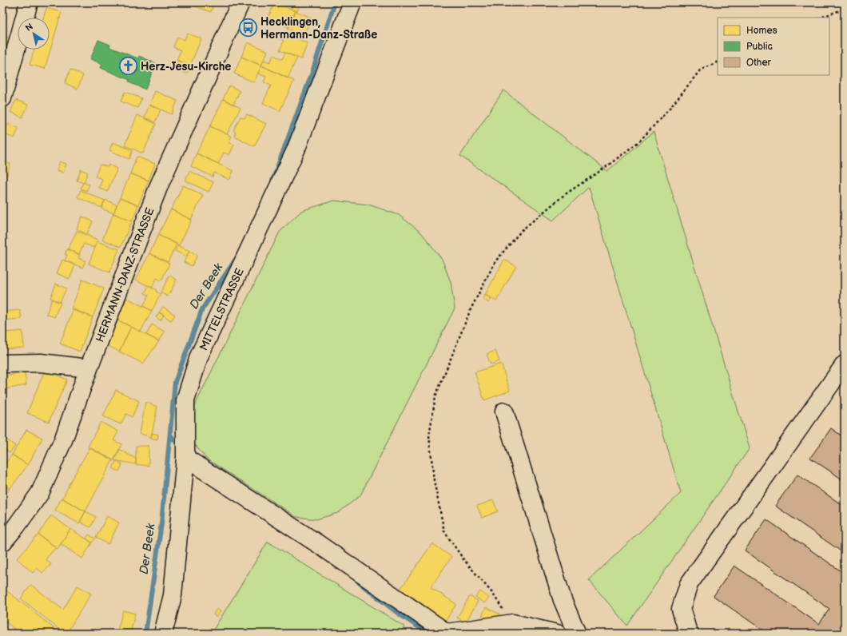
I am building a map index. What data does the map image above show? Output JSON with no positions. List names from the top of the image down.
{
  "streets": {
    "street": ["HERMANN-DANZ-STRASSE", "MITTELSTRASSE"]
  },
  "water": ["Der Beek"],
  "places": {
    "bus stop": ["Hecklingen, Hermann-Danz-Straße"],
    "church": ["Herz-Jesu-Kirche"]
  },
  "legend": ["Homes", "Public", "Other"],
  "north": "top left"
}
